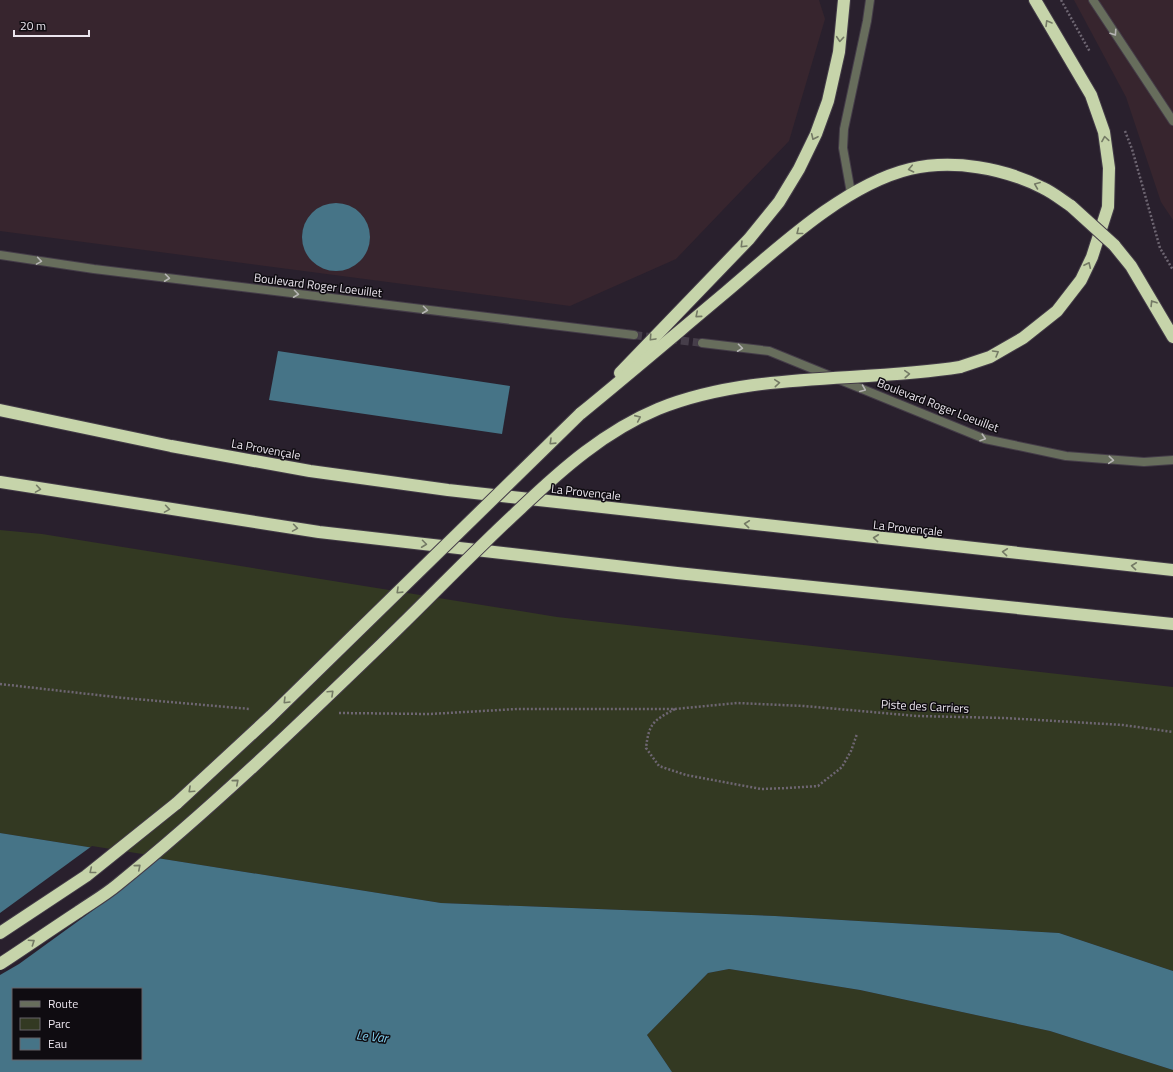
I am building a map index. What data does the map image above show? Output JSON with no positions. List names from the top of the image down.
{
  "streets": {
    "highway": ["La Provençale"],
    "street": ["Boulevard Roger Loeuillet"],
    "path": ["Piste des Carriers"]
  },
  "one_way": ["Boulevard Roger Loeuillet"],
  "water": ["Le Var"],
  "legend": ["Route", "Parc", "Eau"],
  "scale_bar": "20 m"
}
